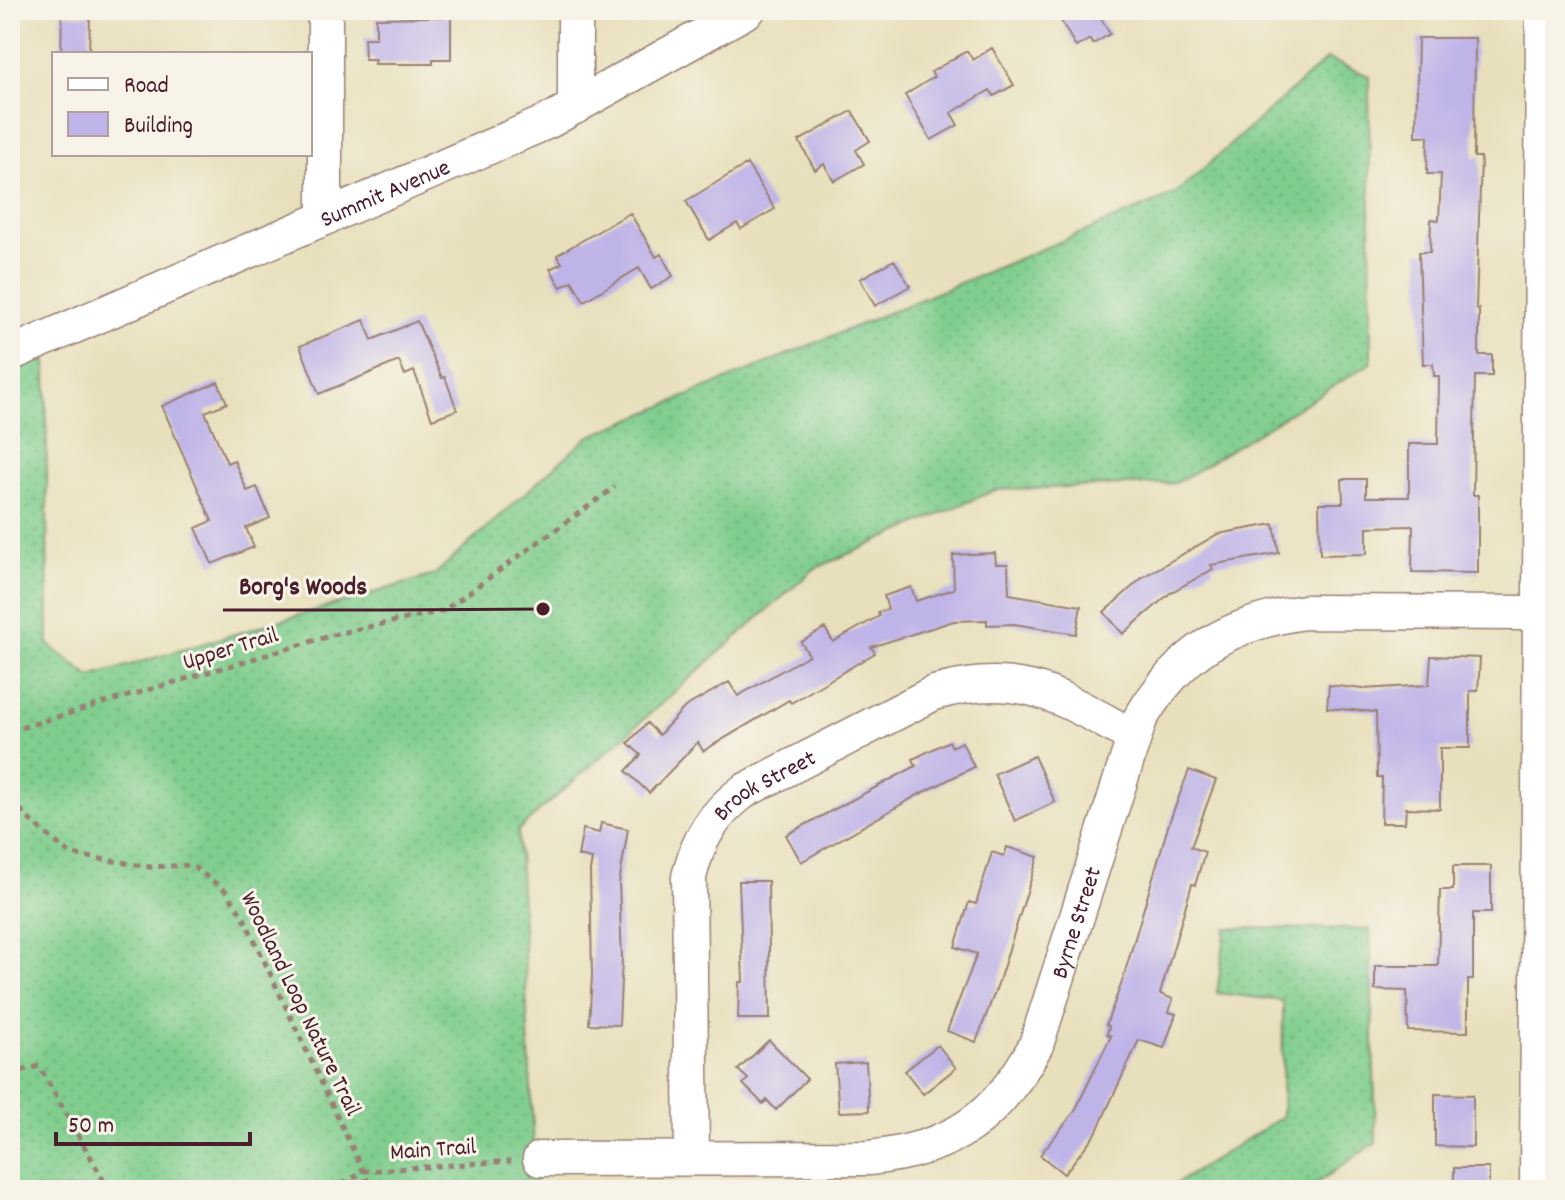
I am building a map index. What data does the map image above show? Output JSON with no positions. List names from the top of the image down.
{
  "streets": {
    "street": ["Summit Avenue", "Brook Street", "Byrne Street"],
    "path": ["Upper Trail", "Woodland Loop Nature Trail", "Main Trail"]
  },
  "crossings": [
    ["Brook Street", "Byrne Street"],
    ["Byrne Street", "Main Trail"],
    ["Woodland Loop Nature Trail", "Main Trail"]
  ],
  "places": ["Borg's Woods"],
  "legend": ["Road", "Building"],
  "scale_bar": "50 m"
}
